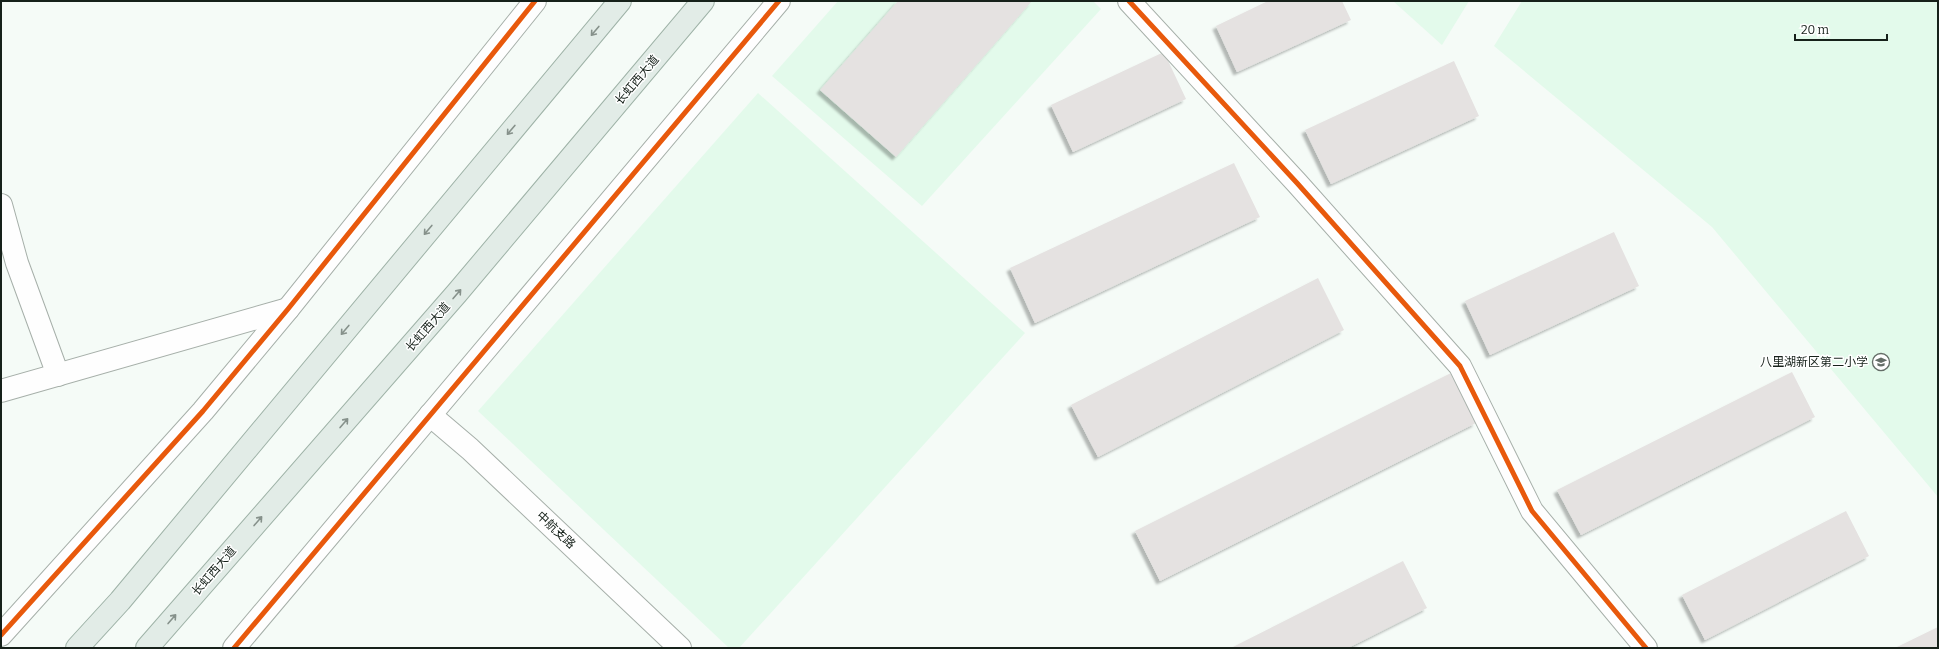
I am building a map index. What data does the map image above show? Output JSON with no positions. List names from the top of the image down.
{
  "streets": {
    "main road": ["长虹西大道"],
    "street": ["中航支路"]
  },
  "places": {
    "school or university": ["八里湖新区第二小学"]
  },
  "scale_bar": "20 m"
}
